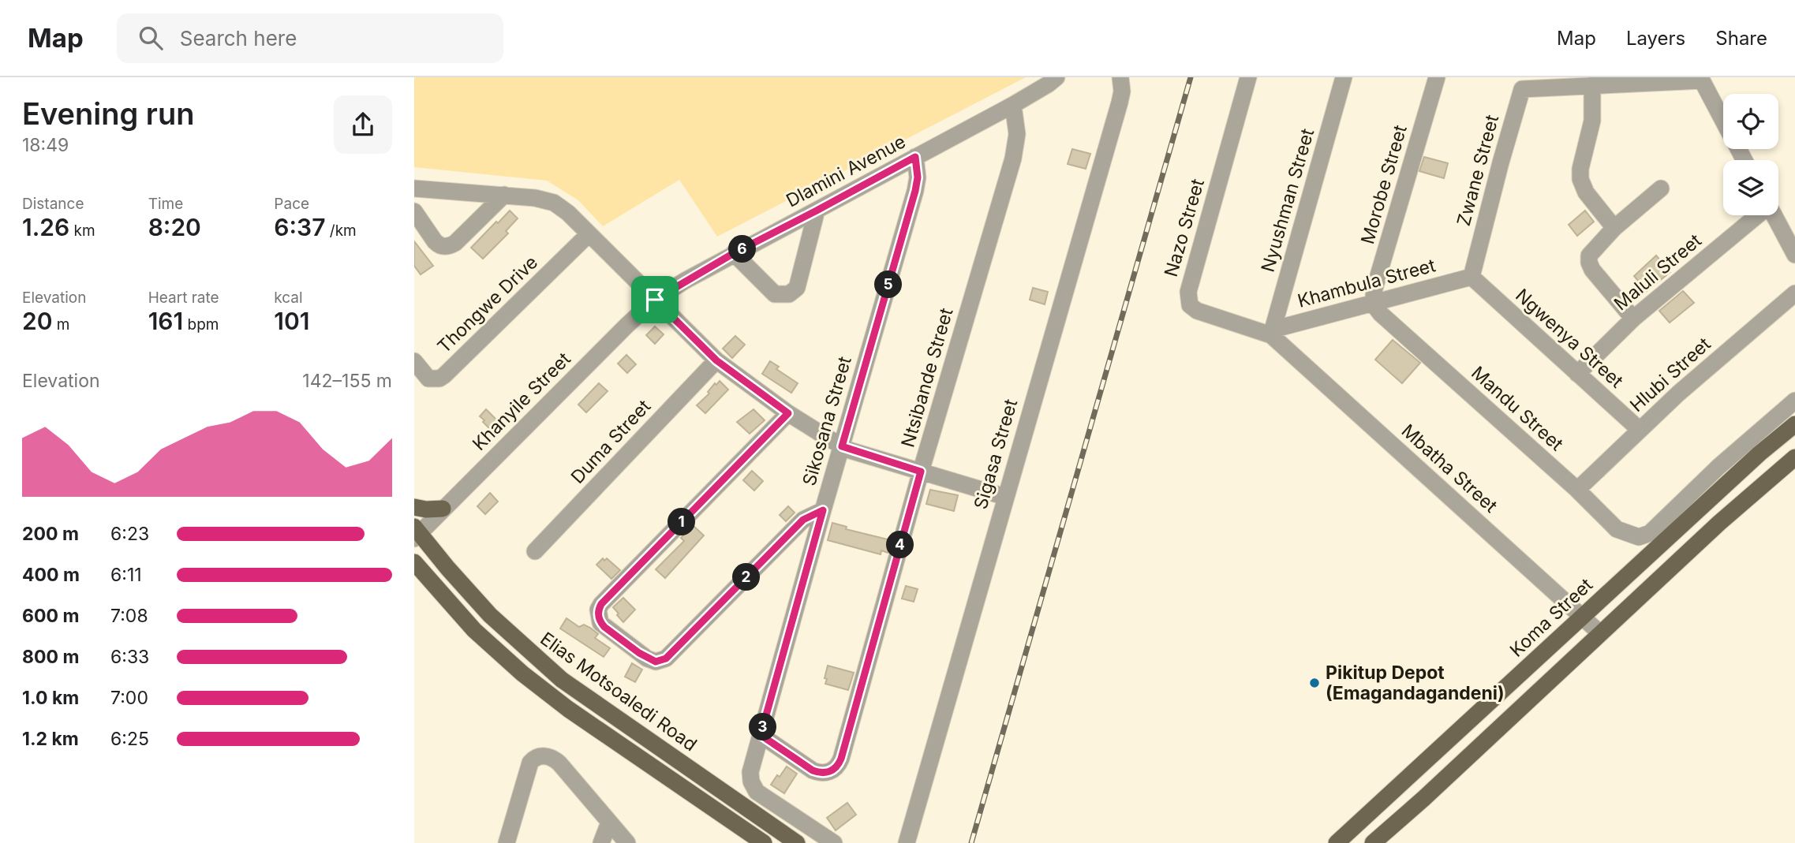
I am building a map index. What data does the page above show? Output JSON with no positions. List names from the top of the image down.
{
  "streets": {
    "main road": ["Koma Street", "Elias Motsoaledi Road"],
    "street": [
      "Zwane Street",
      "Dlamini Avenue",
      "Morobe Street",
      "Nyushman Street",
      "Nazo Street",
      "Maluli Street",
      "Khambula Street",
      "Thongwe Drive",
      "Ngwenya Street",
      "Hlubi Street",
      "Ntsibande Street",
      "Khanyile Street",
      "Mandu Street",
      "Sikosana Street",
      "Duma Street",
      "Sigasa Street",
      "Mbatha Street"
    ]
  },
  "crossings": [
    ["Zwane Street", "Khambula Street"],
    ["Zwane Street", "Ngwenya Street"],
    ["Dlamini Avenue", "Ntsibande Street"],
    ["Dlamini Avenue", "Khanyile Street"],
    ["Dlamini Avenue", "Sikosana Street"],
    ["Morobe Street", "Khambula Street"],
    ["Morobe Street", "Mandu Street"],
    ["Nyushman Street", "Nazo Street"],
    ["Nyushman Street", "Khambula Street"],
    ["Nyushman Street", "Mbatha Street"],
    ["Nazo Street", "Khambula Street"],
    ["Nazo Street", "Mbatha Street"],
    ["Maluli Street", "Ngwenya Street"],
    ["Khambula Street", "Ngwenya Street"],
    ["Khambula Street", "Mandu Street"],
    ["Khambula Street", "Mbatha Street"],
    ["Ngwenya Street", "Hlubi Street"],
    ["Hlubi Street", "Mandu Street"],
    ["Ntsibande Street", "Sikosana Street"],
    ["Khanyile Street", "Elias Motsoaledi Road"],
    ["Mbatha Street", "Koma Street"]
  ],
  "places": ["Pikitup Depot (Emagandagandeni)"],
  "page": {
    "header": "Map",
    "search": "Search here",
    "nav": ["Map", "Layers", "Share"],
    "heading": ["Evening run", "18:49"],
    "stats": [
      ["Distance", "1.26 km"],
      ["Time", "8:20"],
      ["Pace", "6:37 /km"],
      ["Elevation", "20 m"],
      ["Heart rate", "161 bpm"],
      ["kcal", "101"]
    ],
    "pins": [
      "6",
      "5",
      "1",
      "4",
      "2",
      "3"
    ],
    "chart": ["Elevation", "142–155 m"],
    "list": [
      {
        "name": "200 m",
        "note": "6:23"
      },
      {
        "name": "400 m",
        "note": "6:11"
      },
      {
        "name": "600 m",
        "note": "7:08"
      },
      {
        "name": "800 m",
        "note": "6:33"
      },
      {
        "name": "1.0 km",
        "note": "7:00"
      },
      {
        "name": "1.2 km",
        "note": "6:25"
      }
    ]
  }
}
